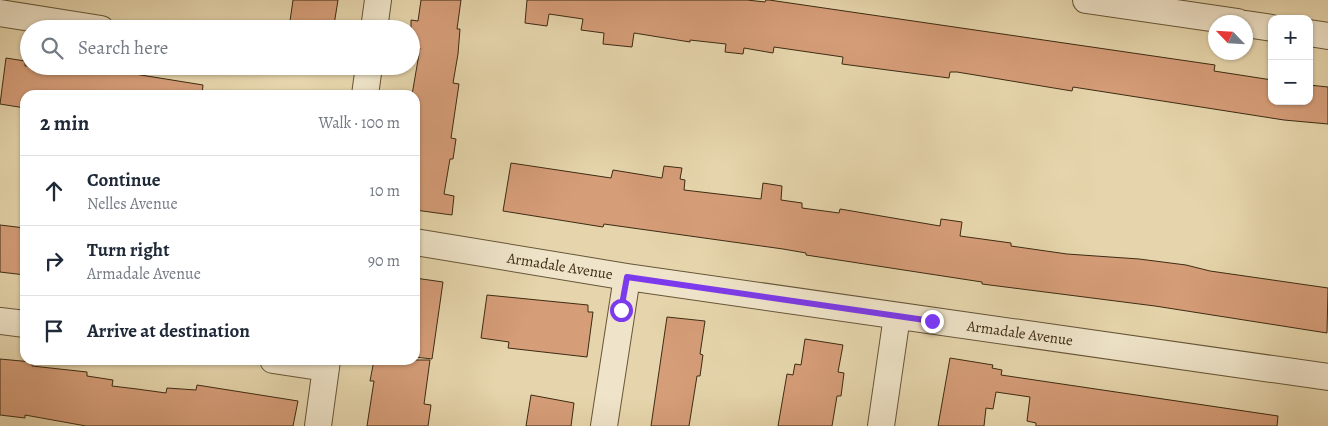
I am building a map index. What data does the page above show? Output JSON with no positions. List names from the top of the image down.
{
  "streets": {
    "street": ["Armadale Avenue"]
  },
  "north": "top left",
  "page": {
    "map_buttons": ["+", "−"],
    "search": "Search here",
    "heading": ["2 min", "Walk · 100 m"],
    "list": [
      ["Continue", "Nelles Avenue", "10 m"],
      ["Turn right", "Armadale Avenue", "90 m"],
      "Arrive at destination"
    ]
  }
}
